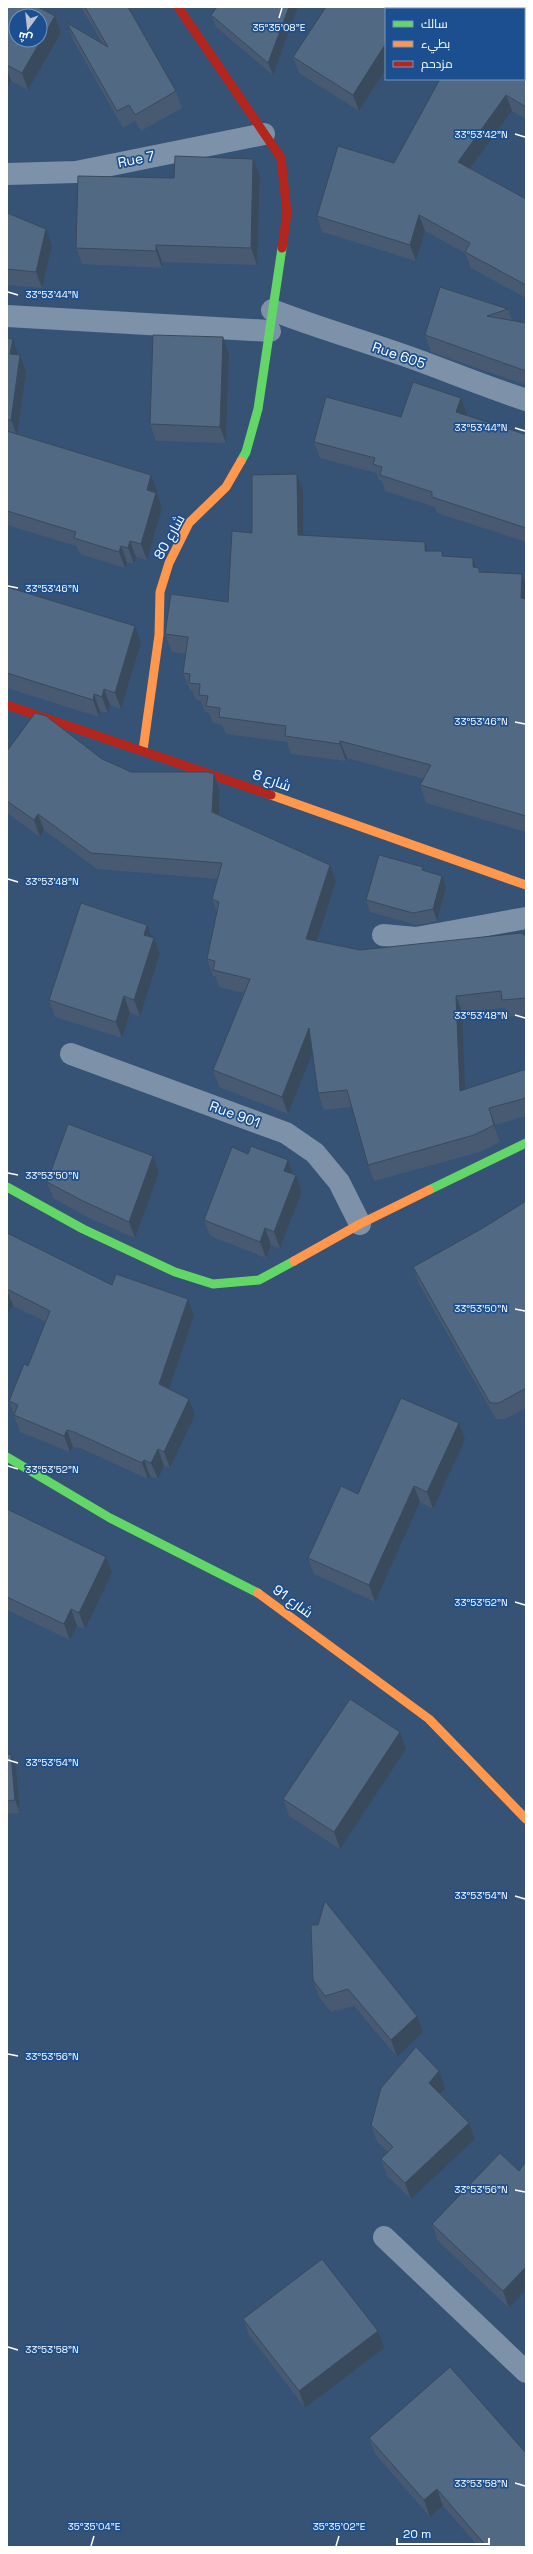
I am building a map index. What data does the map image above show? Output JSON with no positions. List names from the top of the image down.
{
  "streets": {
    "street": [
      "Rue 7",
      "Rue 605",
      "شارع 80",
      "شارع 8",
      "Rue 901",
      "شارع 91"
    ]
  },
  "crossings": [
    ["Rue 7", "شارع 80"],
    ["Rue 605", "شارع 80"],
    ["شارع 80", "شارع 8"]
  ],
  "legend": ["سالك", "بطيء", "مزدحم"],
  "scale_bar": "20 m",
  "north": "bottom",
  "coordinates": [
    "35°35'08\"E",
    "33°53'42\"N",
    "33°53'44\"N",
    "33°53'46\"N",
    "33°53'48\"N",
    "33°53'50\"N",
    "33°53'52\"N",
    "33°53'54\"N",
    "33°53'56\"N",
    "33°53'58\"N",
    "35°35'04\"E",
    "35°35'02\"E"
  ]
}
